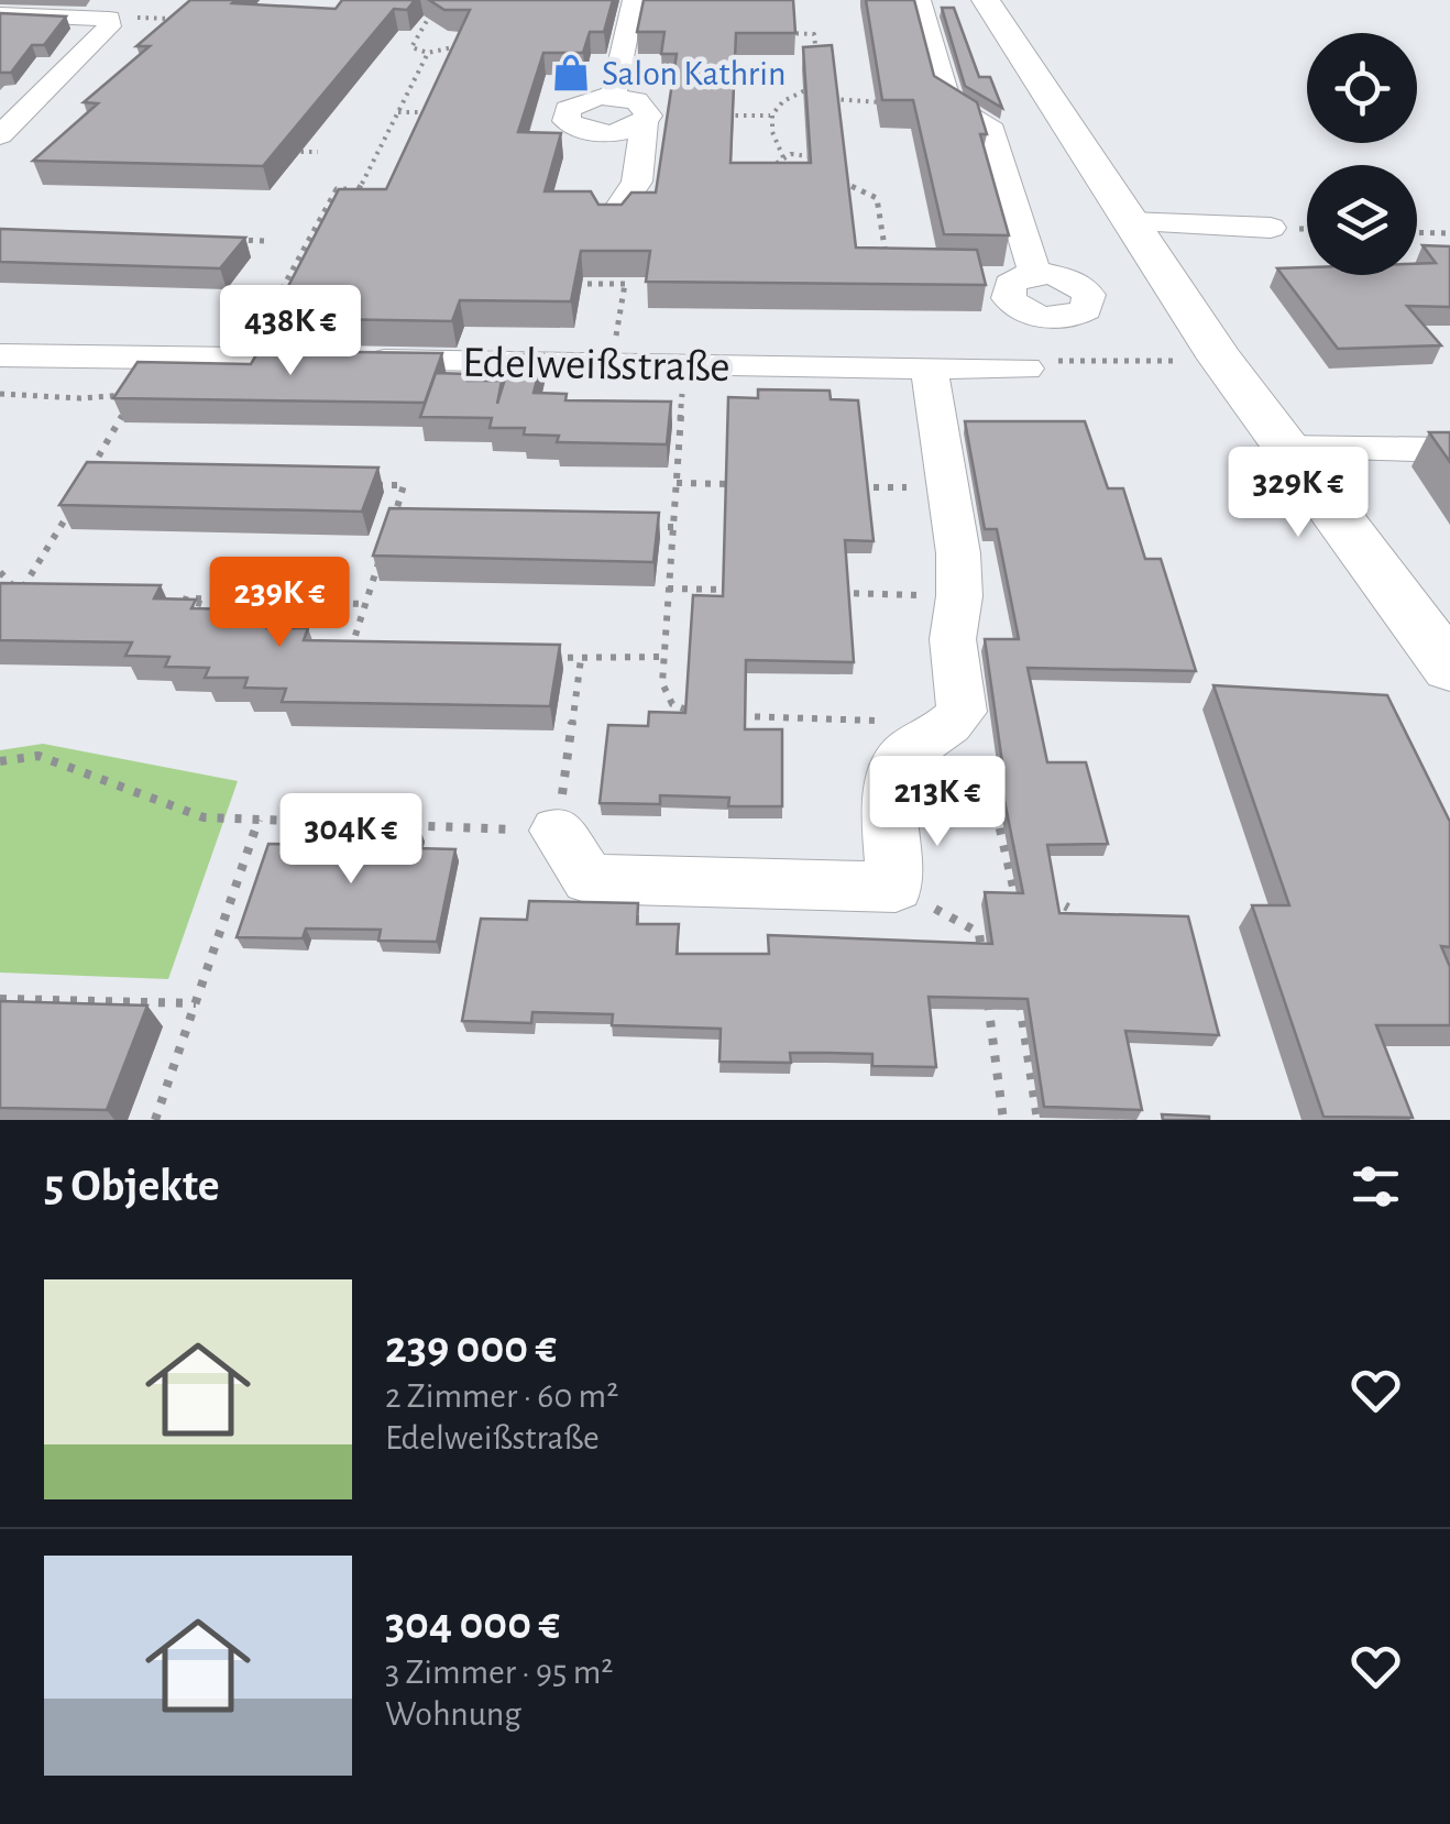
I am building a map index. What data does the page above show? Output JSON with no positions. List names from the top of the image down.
{
  "streets": {
    "street": ["Edelweißstraße"]
  },
  "places": {
    "shop": ["Salon Kathrin"]
  },
  "page": {
    "price": [
      "438K €",
      "329K €",
      "239K €",
      "213K €",
      "304K €"
    ],
    "heading": "5 Objekte",
    "list": [
      {
        "name": "239 000 €",
        "note": "2 Zimmer · 60 m² · Edelweißstraße"
      },
      {
        "name": "304 000 €",
        "note": "3 Zimmer · 95 m² · Wohnung"
      }
    ]
  }
}
